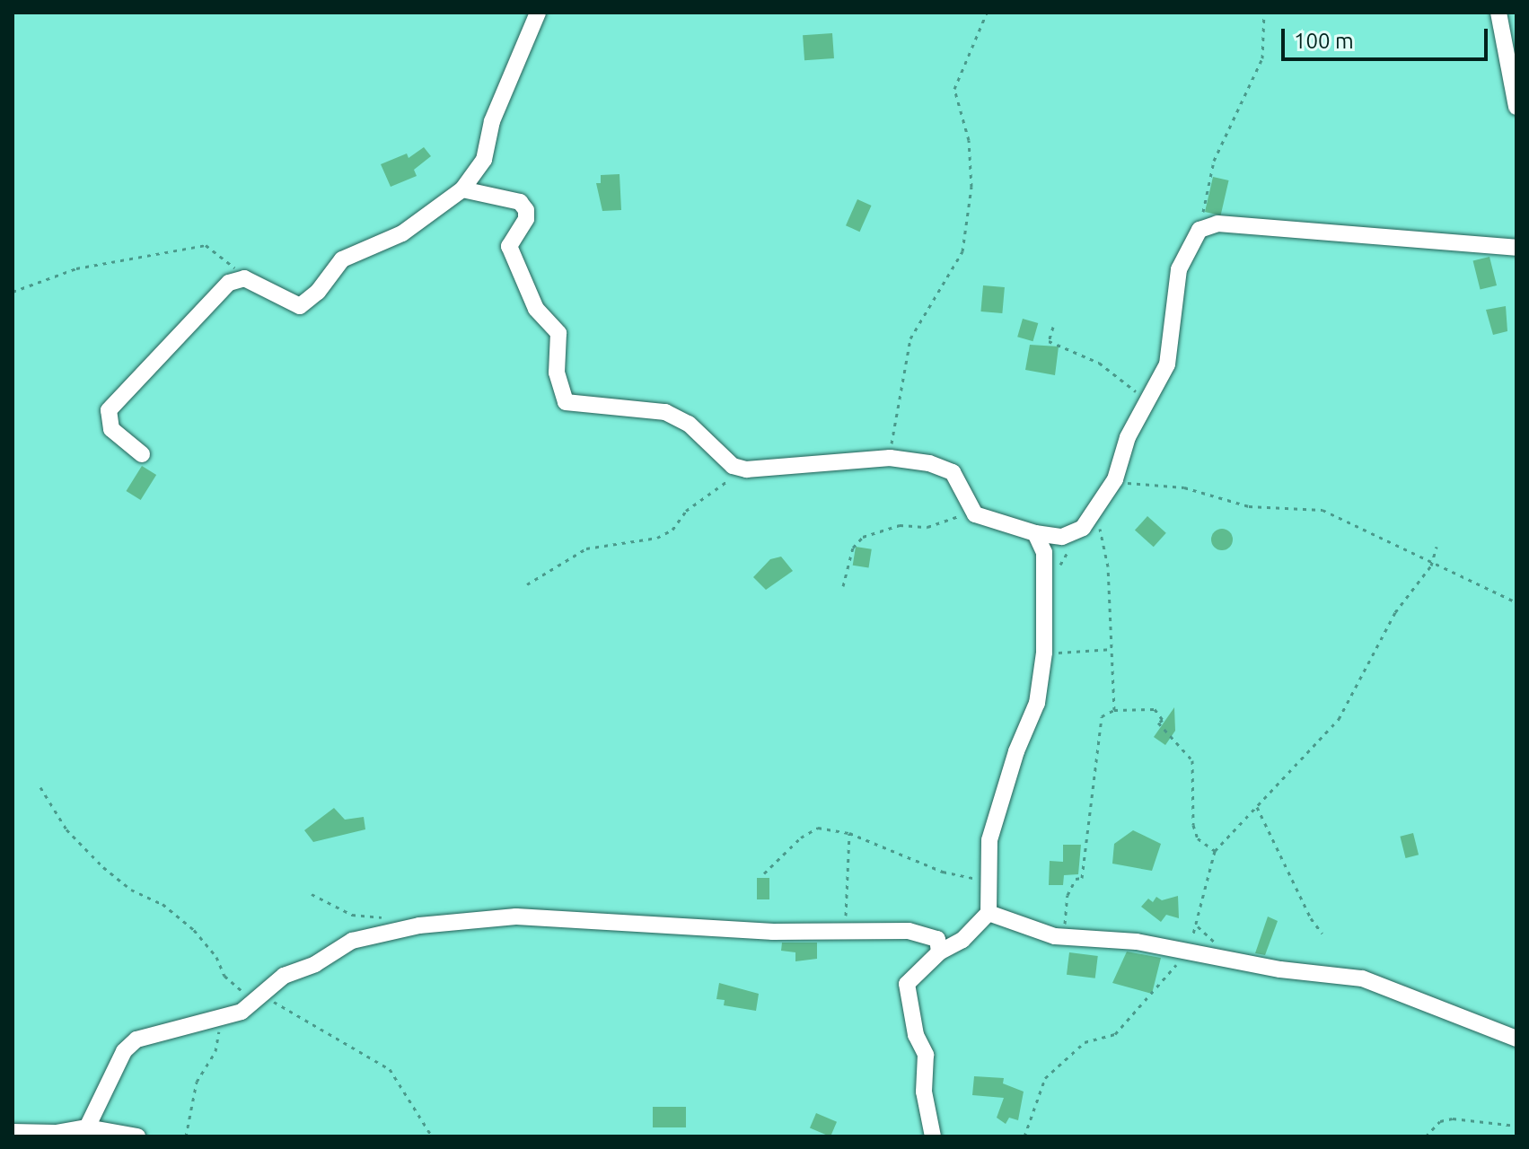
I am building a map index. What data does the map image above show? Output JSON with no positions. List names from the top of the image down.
{
  "scale_bar": "100 m"
}
